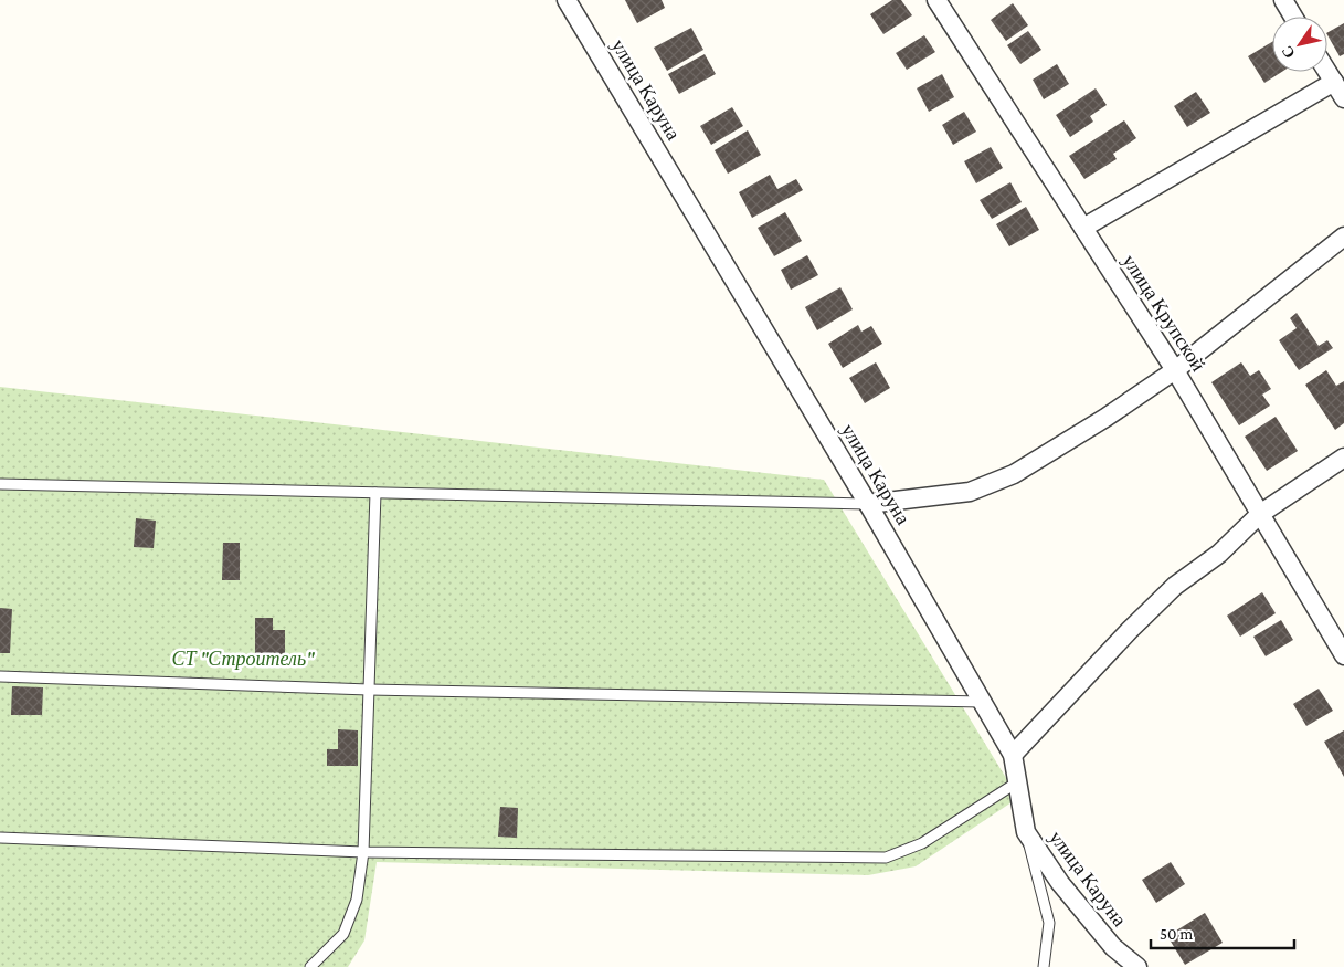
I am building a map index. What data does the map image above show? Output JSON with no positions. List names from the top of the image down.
{
  "streets": {
    "street": ["улица Каруна", "улица Крупской"]
  },
  "parks": ["СТ \"Строитель\""],
  "scale_bar": "50 m",
  "north": "bottom left"
}
